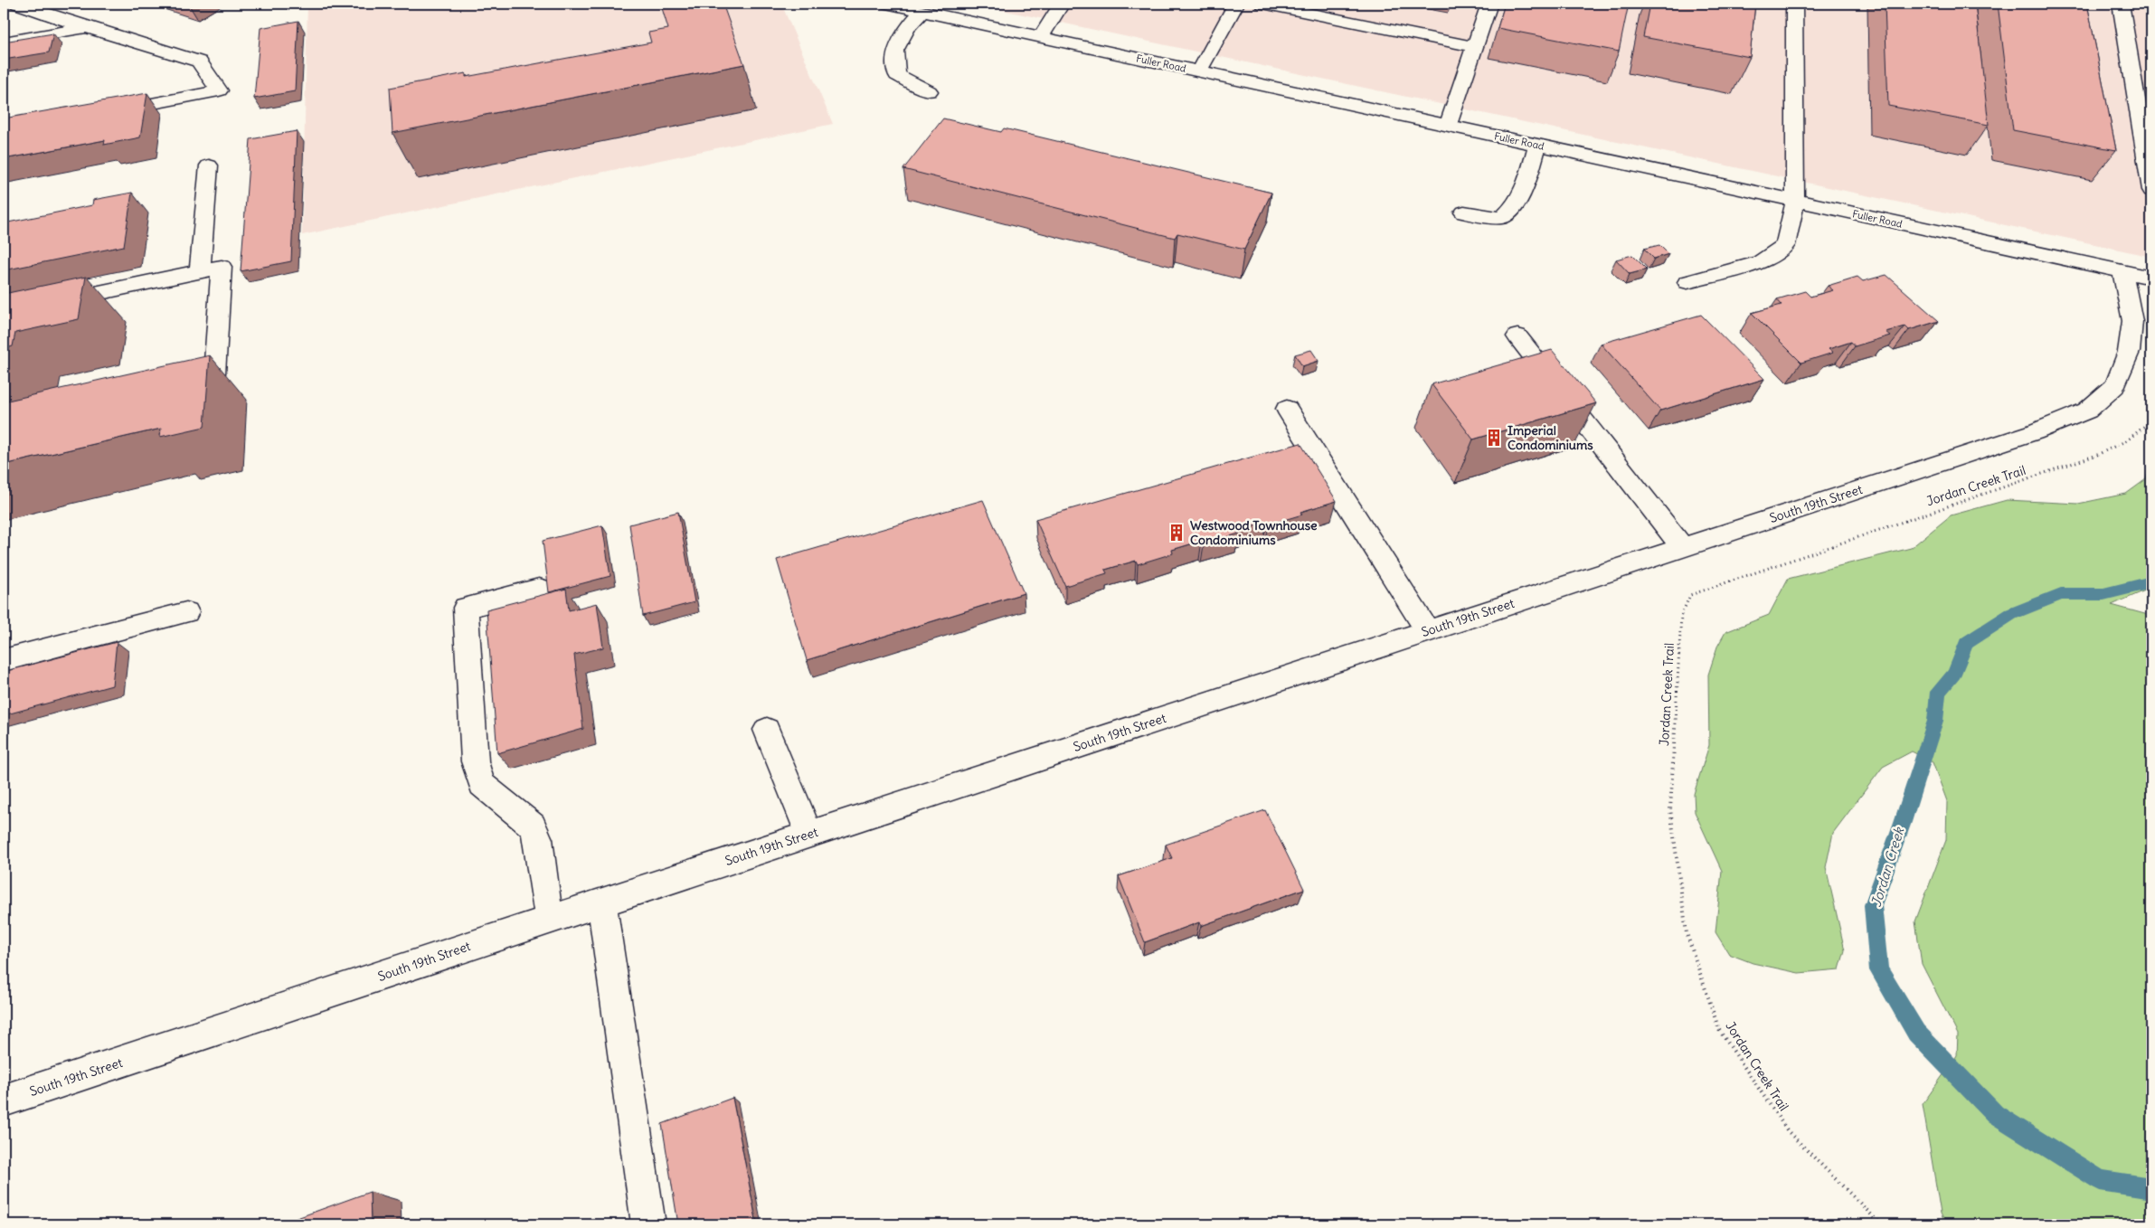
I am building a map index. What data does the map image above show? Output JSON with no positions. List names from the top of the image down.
{
  "streets": {
    "street": ["Fuller Road", "South 19th Street"],
    "path": ["Jordan Creek Trail"]
  },
  "crossings": [
    ["Fuller Road", "South 19th Street"]
  ],
  "water": ["Jordan Creek"],
  "places": {
    "building": ["Imperial Condominiums", "Westwood Townhouse Condominiums"]
  }
}
